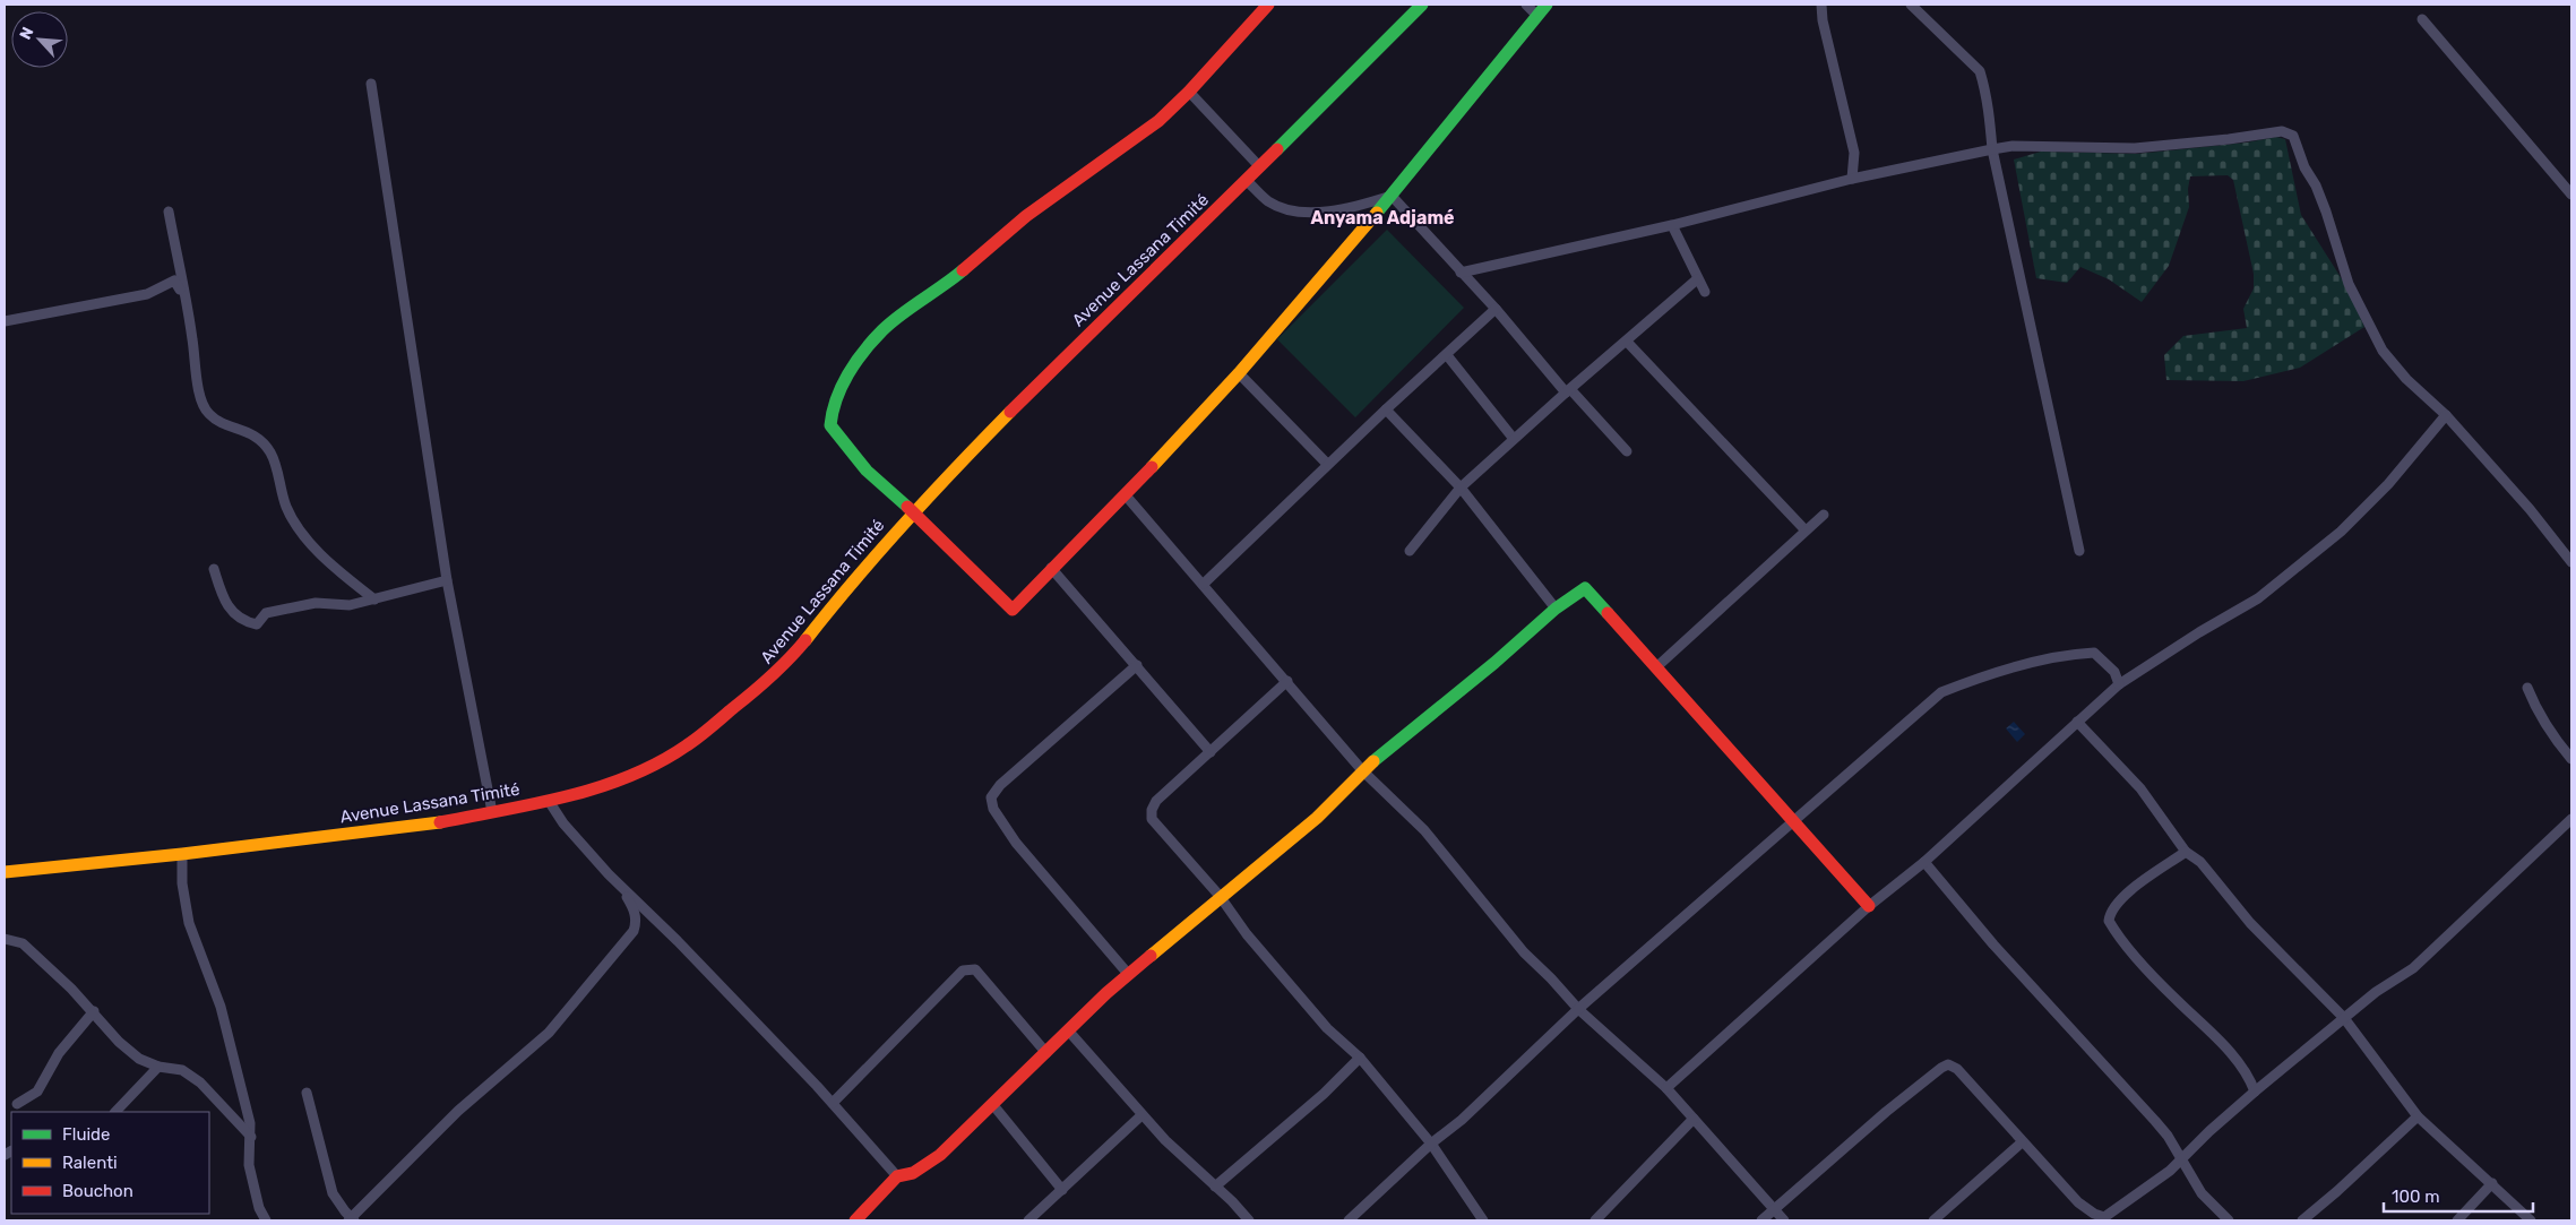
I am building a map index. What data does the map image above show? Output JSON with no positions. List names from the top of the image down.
{
  "streets": {
    "street": ["Avenue Lassana Timité"]
  },
  "districts": ["Anyama Adjamé"],
  "legend": ["Fluide", "Ralenti", "Bouchon"],
  "scale_bar": "100 m",
  "north": "top left"
}
